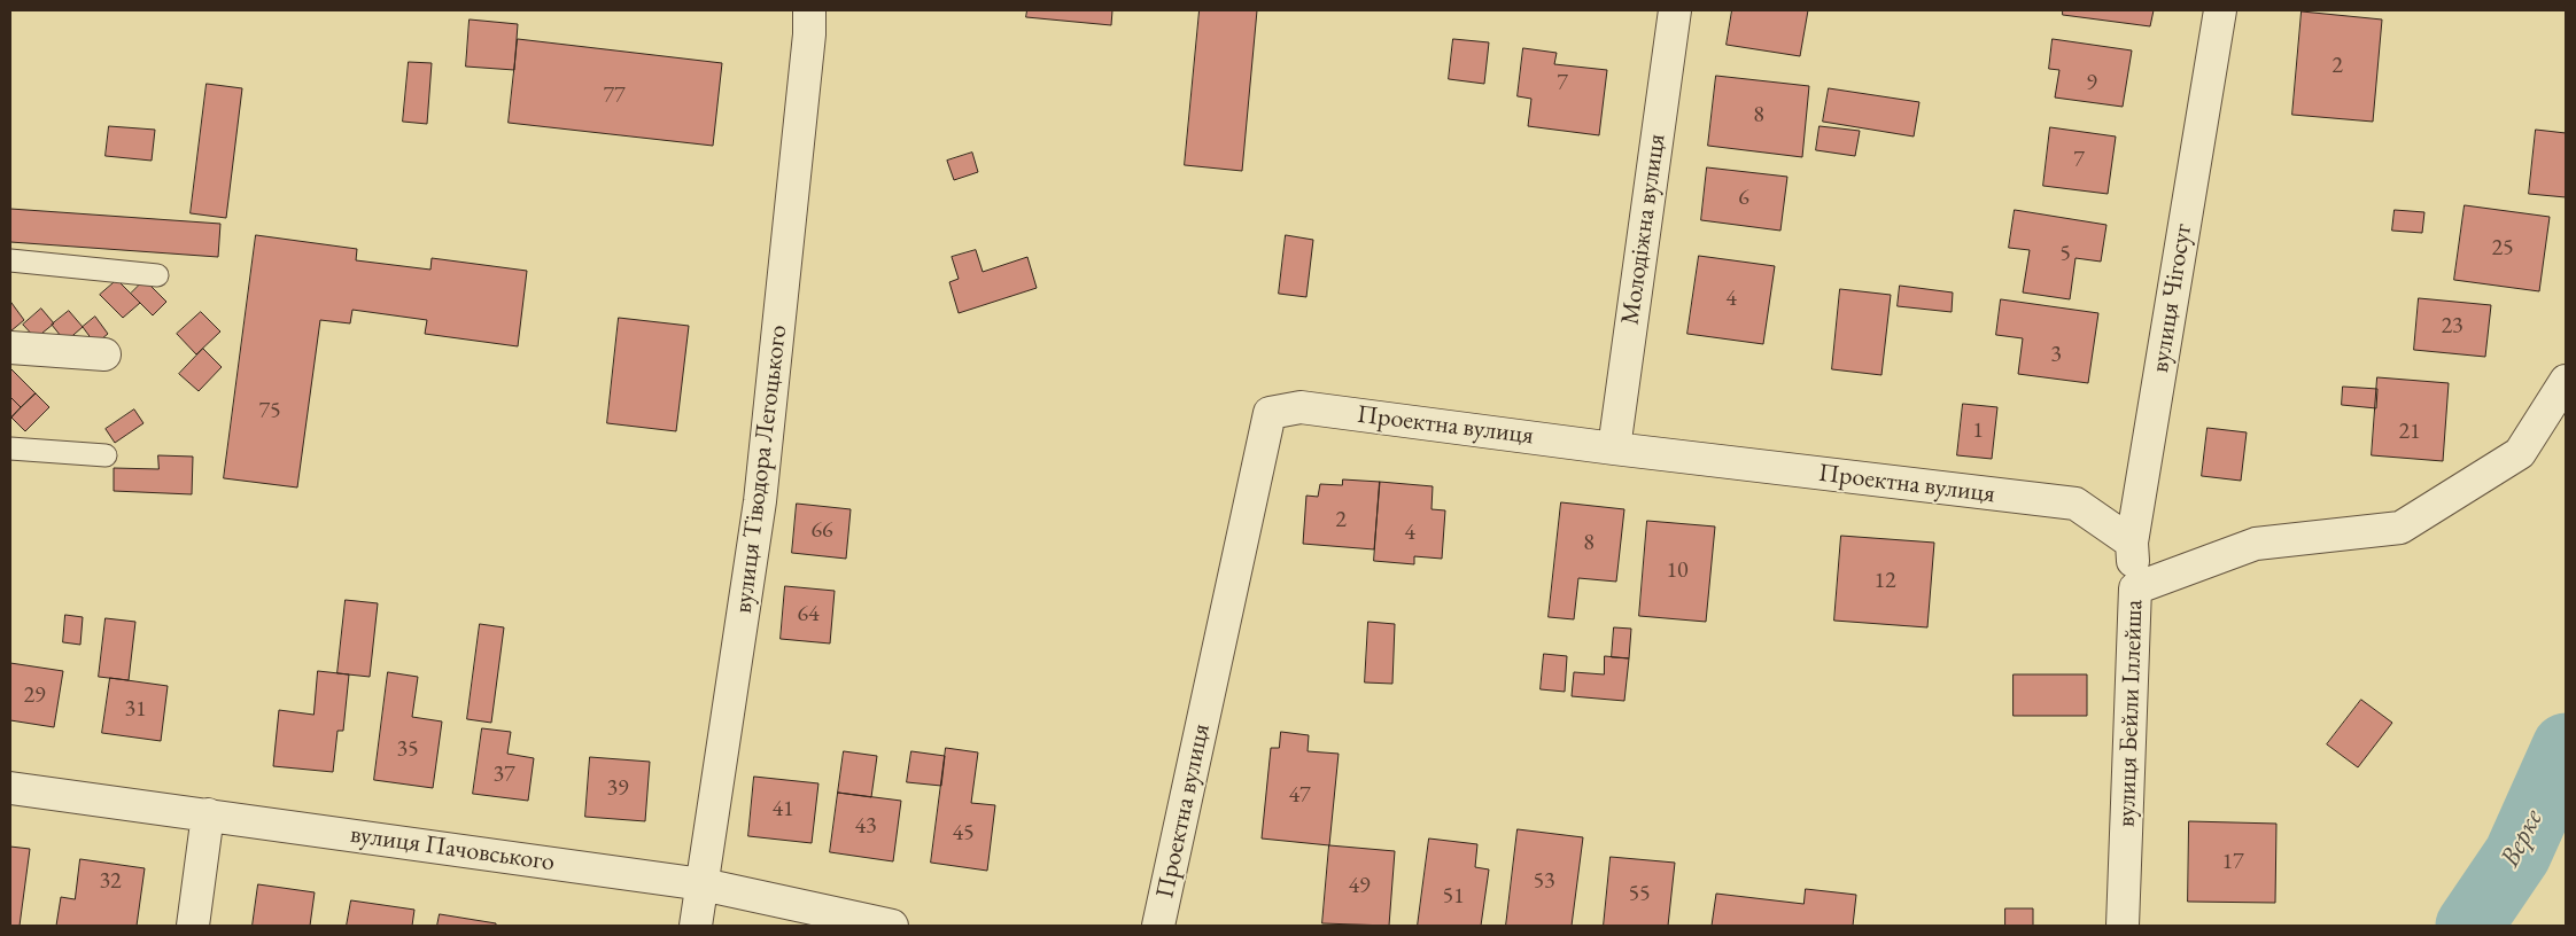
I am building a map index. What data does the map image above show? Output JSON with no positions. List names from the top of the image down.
{
  "streets": {
    "street": [
      "Молодіжна вулиця",
      "вулиця Чігосуг",
      "Проектна вулиця",
      "вулиця Тіводора Легоцького",
      "вулиця Бейли Іллейша",
      "вулиця Пачовського"
    ]
  },
  "crossings": [
    ["Молодіжна вулиця", "Проектна вулиця"],
    ["вулиця Чігосуг", "Проектна вулиця"],
    ["вулиця Чігосуг", "вулиця Бейли Іллейша"],
    ["вулиця Тіводора Легоцького", "вулиця Пачовського"]
  ],
  "water": ["Верке"],
  "house_numbers": [
    "2",
    "7",
    "9",
    "77",
    "8",
    "7",
    "6",
    "25",
    "5",
    "4",
    "23",
    "3",
    "75",
    "1",
    "21",
    "2",
    "66",
    "4",
    "8",
    "10",
    "12",
    "64",
    "29",
    "31",
    "35",
    "37",
    "39",
    "47",
    "41",
    "43",
    "45",
    "17",
    "32",
    "53",
    "49",
    "55",
    "51"
  ]
}
